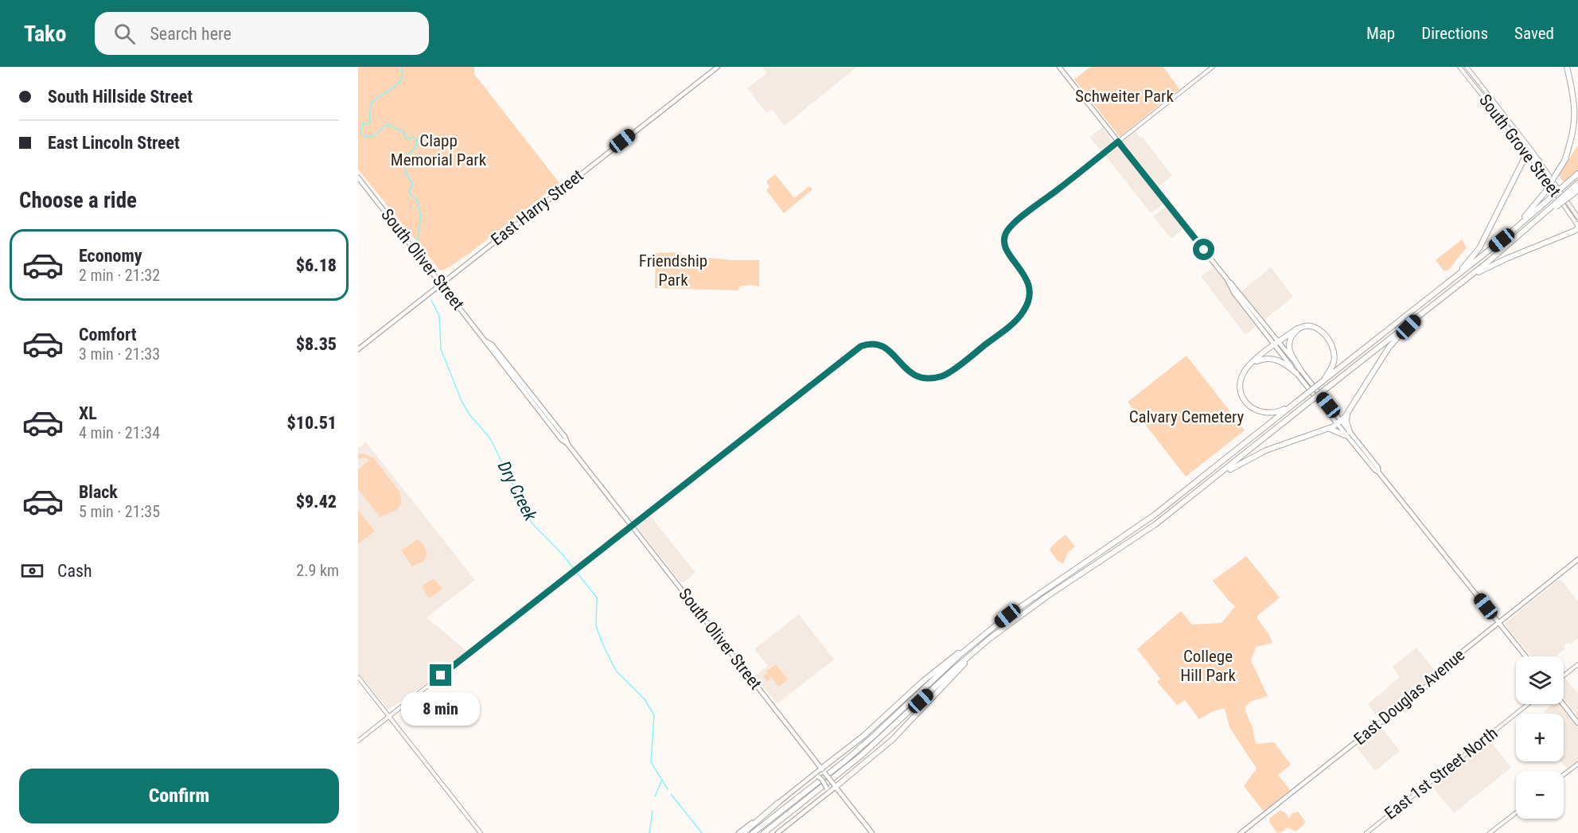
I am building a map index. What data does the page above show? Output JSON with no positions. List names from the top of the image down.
{
  "streets": {
    "main road": ["East Harry Street", "South Oliver Street", "East Douglas Avenue"],
    "street": ["South Grove Street", "East 1st Street North"]
  },
  "crossings": [
    ["East Harry Street", "South Oliver Street"]
  ],
  "water": ["Dry Creek"],
  "parks": [
    "Schweiter Park",
    "Clapp Memorial Park",
    "Friendship Park",
    "Calvary Cemetery",
    "College Hill Park"
  ],
  "page": {
    "header": "Tako",
    "search": "Search here",
    "nav": ["Map", "Directions", "Saved"],
    "banner": ["South Hillside Street", "East Lincoln Street"],
    "heading": "Choose a ride",
    "list": [
      {
        "name": "Economy",
        "note": "2 min · 21:32",
        "value": "$6.18"
      },
      {
        "name": "Comfort",
        "note": "3 min · 21:33",
        "value": "$8.35"
      },
      {
        "name": "XL",
        "note": "4 min · 21:34",
        "value": "$10.51"
      },
      {
        "name": "Black",
        "note": "5 min · 21:35",
        "value": "$9.42"
      }
    ],
    "pay": ["Cash", "2.9 km"],
    "map_buttons": ["+", "−"],
    "bubble": "8 min",
    "buttons": "Confirm"
  }
}
